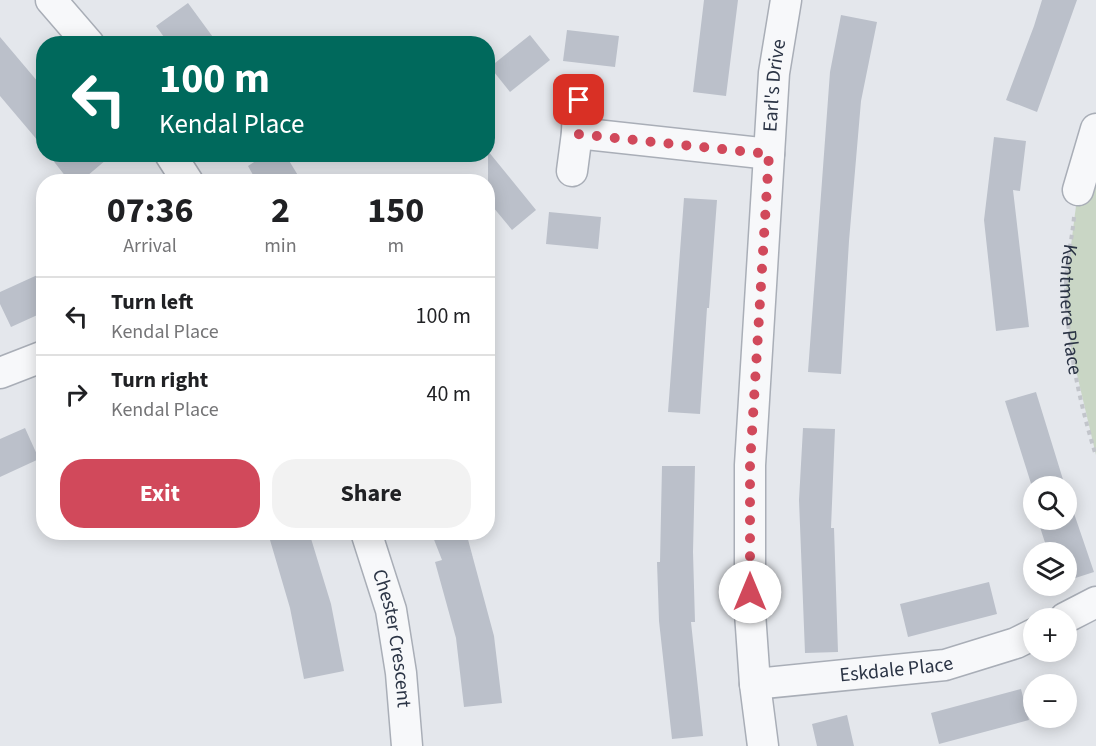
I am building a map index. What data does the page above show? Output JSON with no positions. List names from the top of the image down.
{
  "streets": {
    "street": ["Earl's Drive", "Chester Crescent", "Eskdale Place"],
    "path": ["Kentmere Place"]
  },
  "crossings": [
    ["Earl's Drive", "Eskdale Place"]
  ],
  "page": {
    "turn": ["100 m", "Kendal Place"],
    "eta": [
      "07:36",
      "Arrival",
      "2",
      "min",
      "150",
      "m"
    ],
    "list": [
      {
        "name": "Turn left",
        "note": "Kendal Place",
        "value": "100 m"
      },
      {
        "name": "Turn right",
        "note": "Kendal Place",
        "value": "40 m"
      }
    ],
    "buttons": ["Exit", "Share"],
    "map_buttons": ["+", "−"]
  }
}
